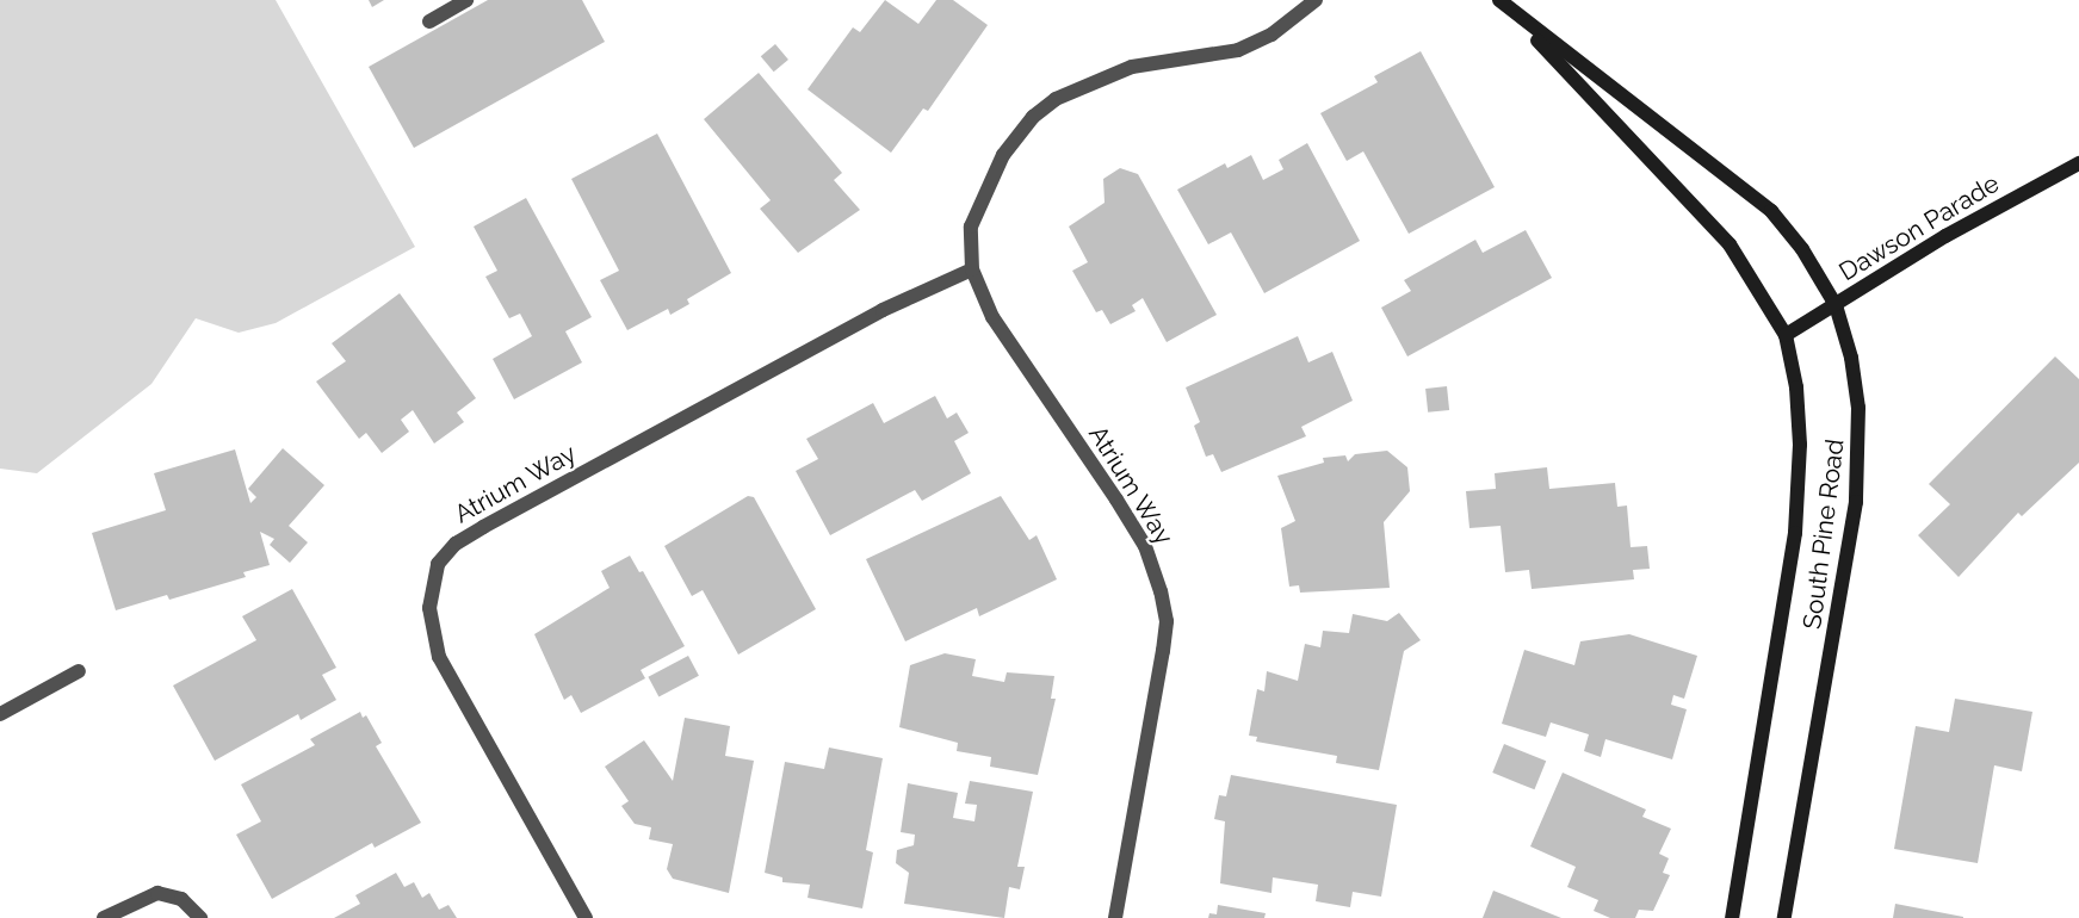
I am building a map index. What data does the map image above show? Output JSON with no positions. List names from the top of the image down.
{
  "streets": {
    "street": ["Dawson Parade", "Atrium Way", "South Pine Road"]
  },
  "crossings": [
    ["Dawson Parade", "South Pine Road"]
  ]
}
